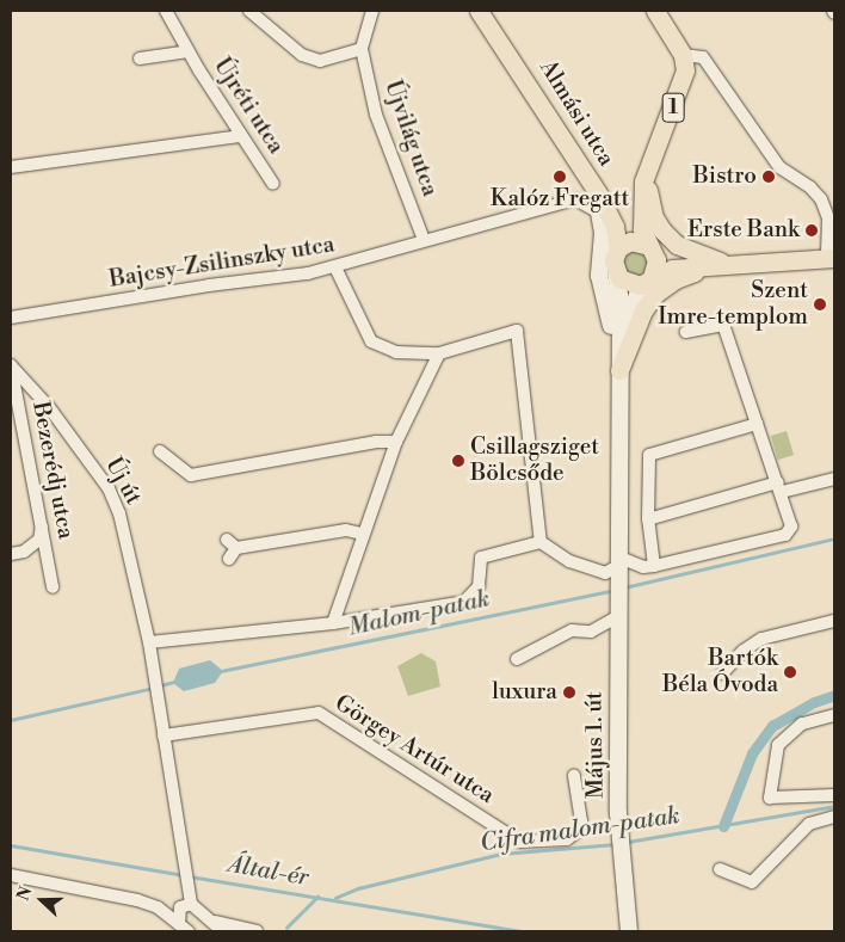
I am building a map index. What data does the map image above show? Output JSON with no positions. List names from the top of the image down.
{
  "streets": {
    "main road": ["1", "Almási utca", "Május 1. út"],
    "street": [
      "Újréti utca",
      "Újvilág utca",
      "Bajcsy-Zsilinszky utca",
      "Bezerédj utca",
      "Új út",
      "Görgey Artúr utca"
    ]
  },
  "crossings": [
    ["1", "Almási utca"],
    ["1", "Május 1. út"],
    ["Almási utca", "Május 1. út"],
    ["Újvilág utca", "Bajcsy-Zsilinszky utca"],
    ["Bezerédj utca", "Új út"],
    ["Új út", "Görgey Artúr utca"]
  ],
  "water": ["Malom-patak", "Cifra malom-patak", "Által-ér"],
  "places": [
    "Kalóz Fregatt",
    "Bistro",
    "Erste Bank",
    "Szent Imre-templom",
    "Csillagsziget Bölcsőde",
    "Bartók Béla Óvoda",
    "luxura"
  ],
  "north": "left"
}
